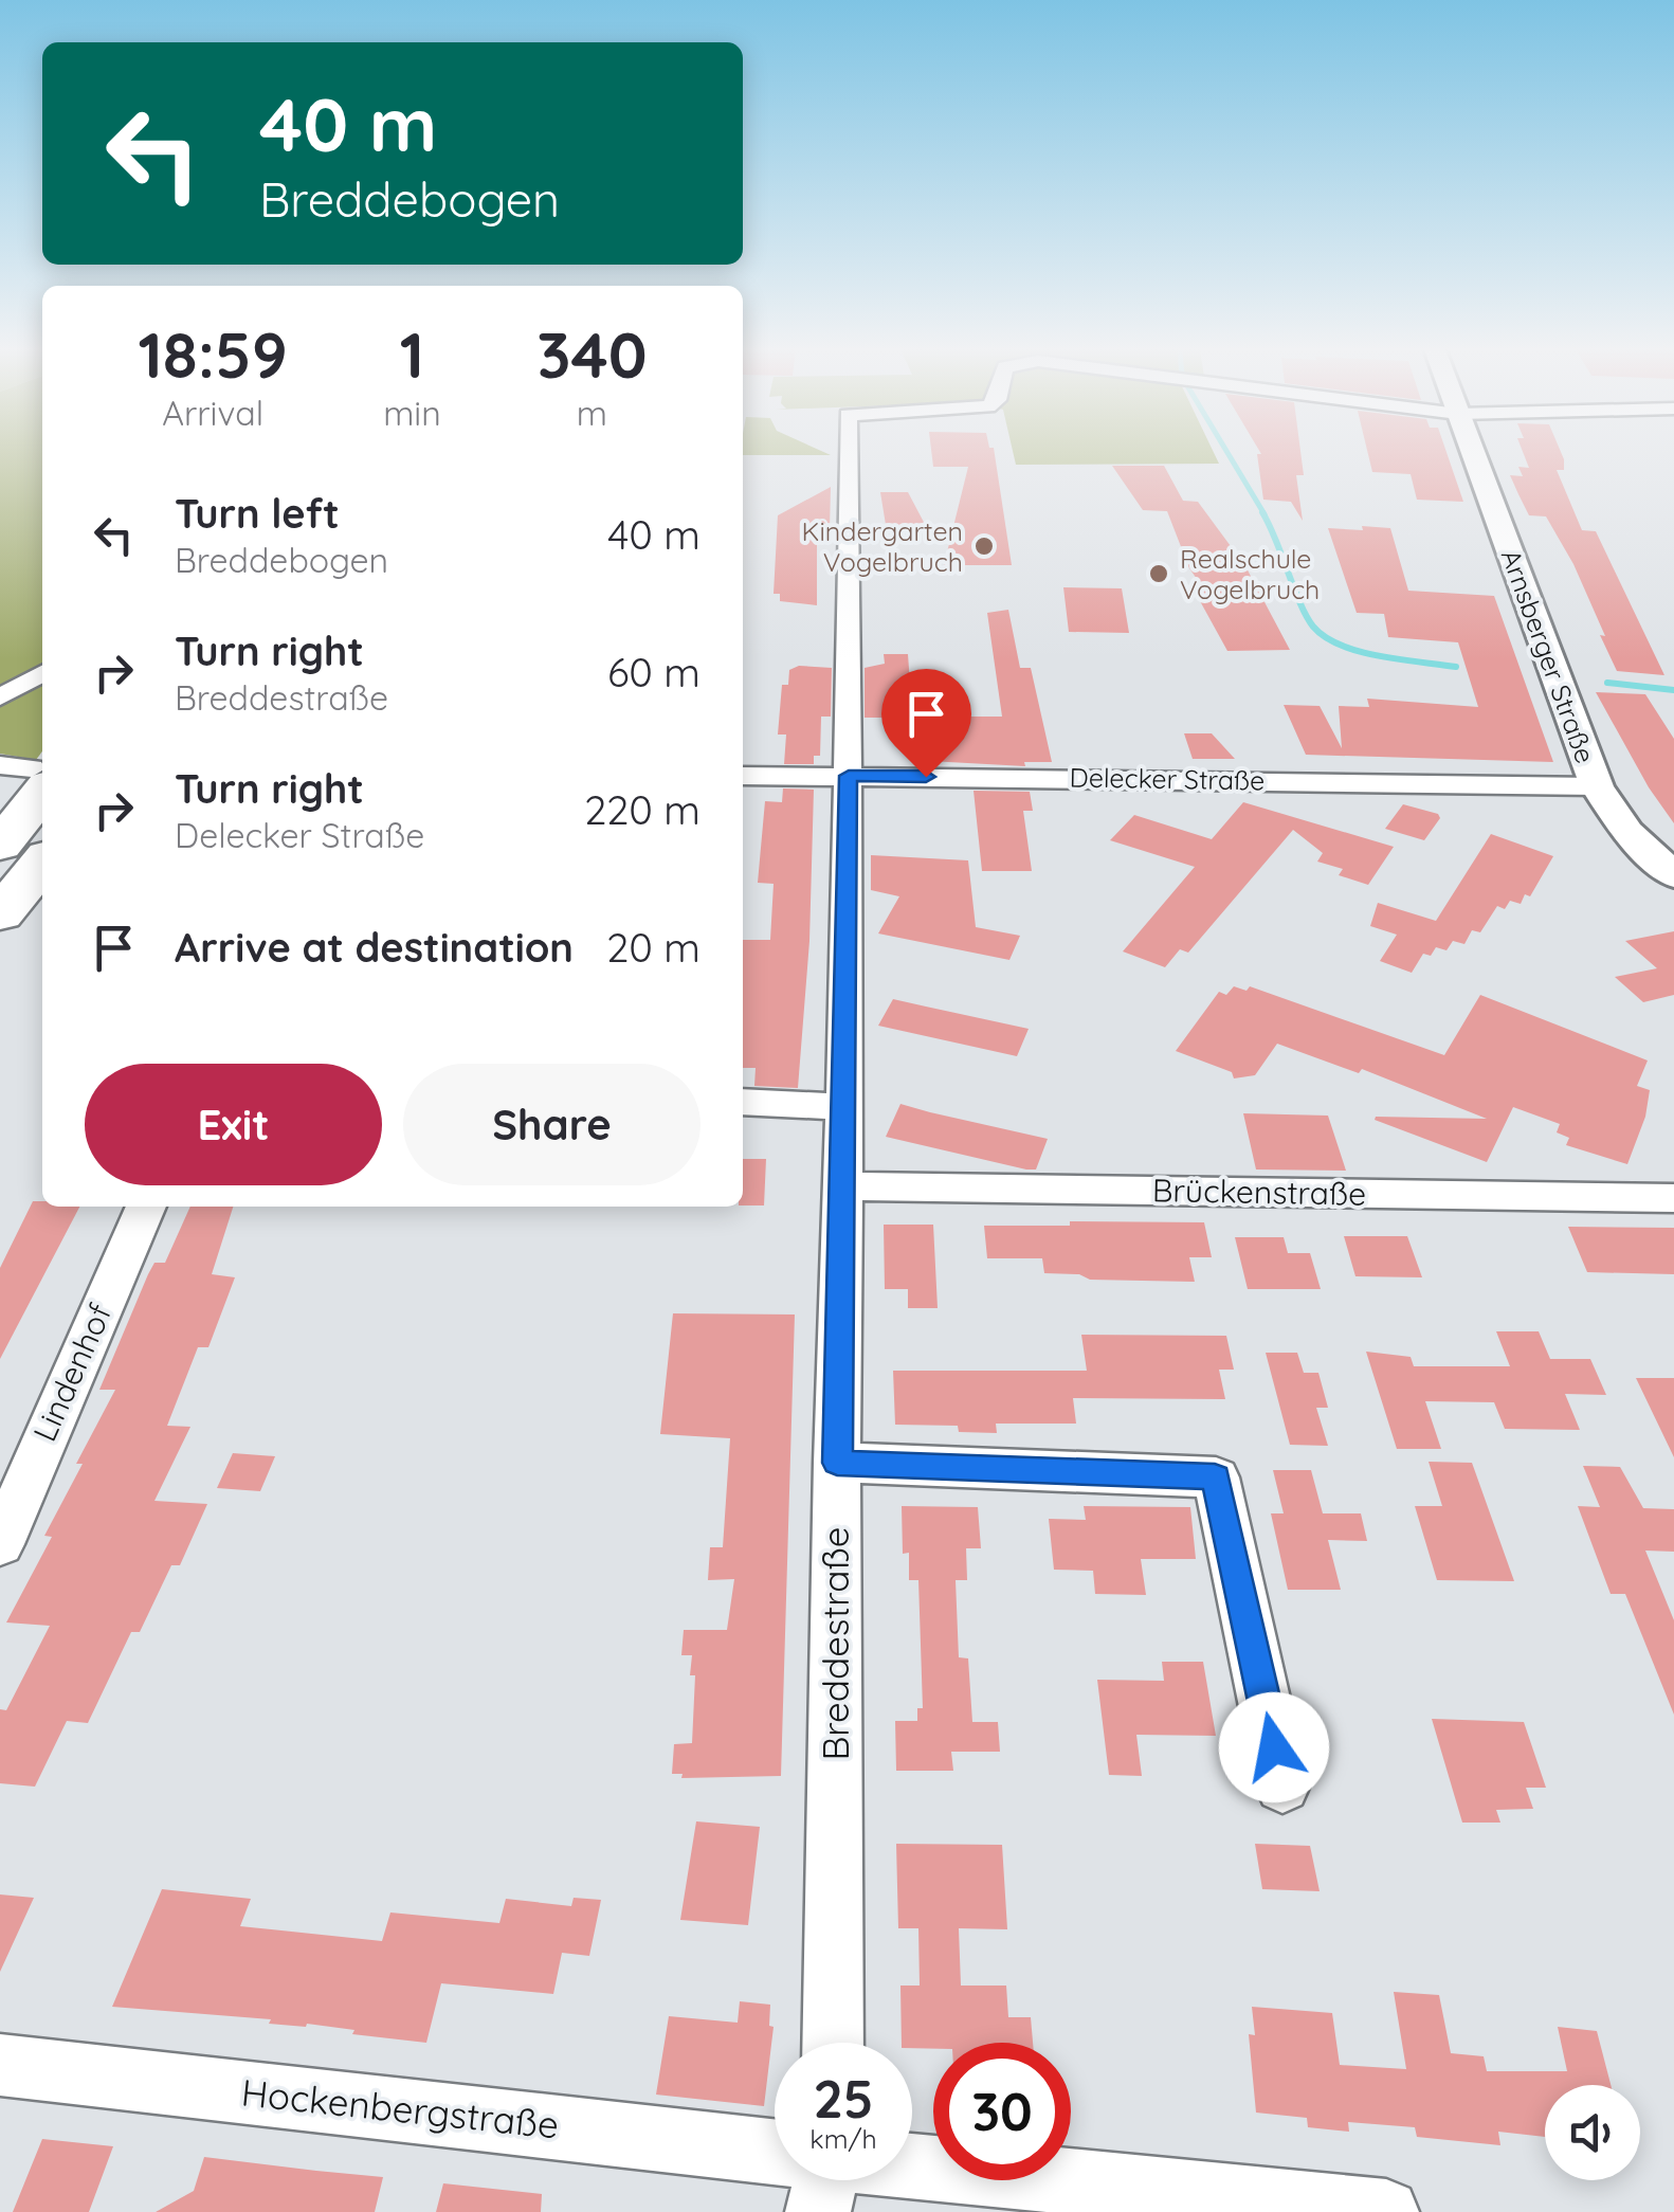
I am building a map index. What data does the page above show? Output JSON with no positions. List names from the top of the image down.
{
  "streets": {
    "street": [
      "Arnsberger Straße",
      "Delecker Straße",
      "Brückenstraße",
      "Lindenhof",
      "Breddestraße",
      "Hockenbergstraße"
    ]
  },
  "crossings": [
    ["Arnsberger Straße", "Delecker Straße"],
    ["Delecker Straße", "Breddestraße"],
    ["Brückenstraße", "Breddestraße"]
  ],
  "places": ["Kindergarten Vogelbruch", "Realschule Vogelbruch"],
  "page": {
    "turn": ["40 m", "Breddebogen"],
    "eta": [
      "18:59",
      "Arrival",
      "1",
      "min",
      "340",
      "m"
    ],
    "list": [
      {
        "name": "Turn left",
        "note": "Breddebogen",
        "value": "40 m"
      },
      {
        "name": "Turn right",
        "note": "Breddestraße",
        "value": "60 m"
      },
      {
        "name": "Turn right",
        "note": "Delecker Straße",
        "value": "220 m"
      },
      {
        "name": "Arrive at destination",
        "value": "20 m"
      }
    ],
    "buttons": ["Exit", "Share"],
    "speed": "25 km/h",
    "limit": "30"
  }
}
